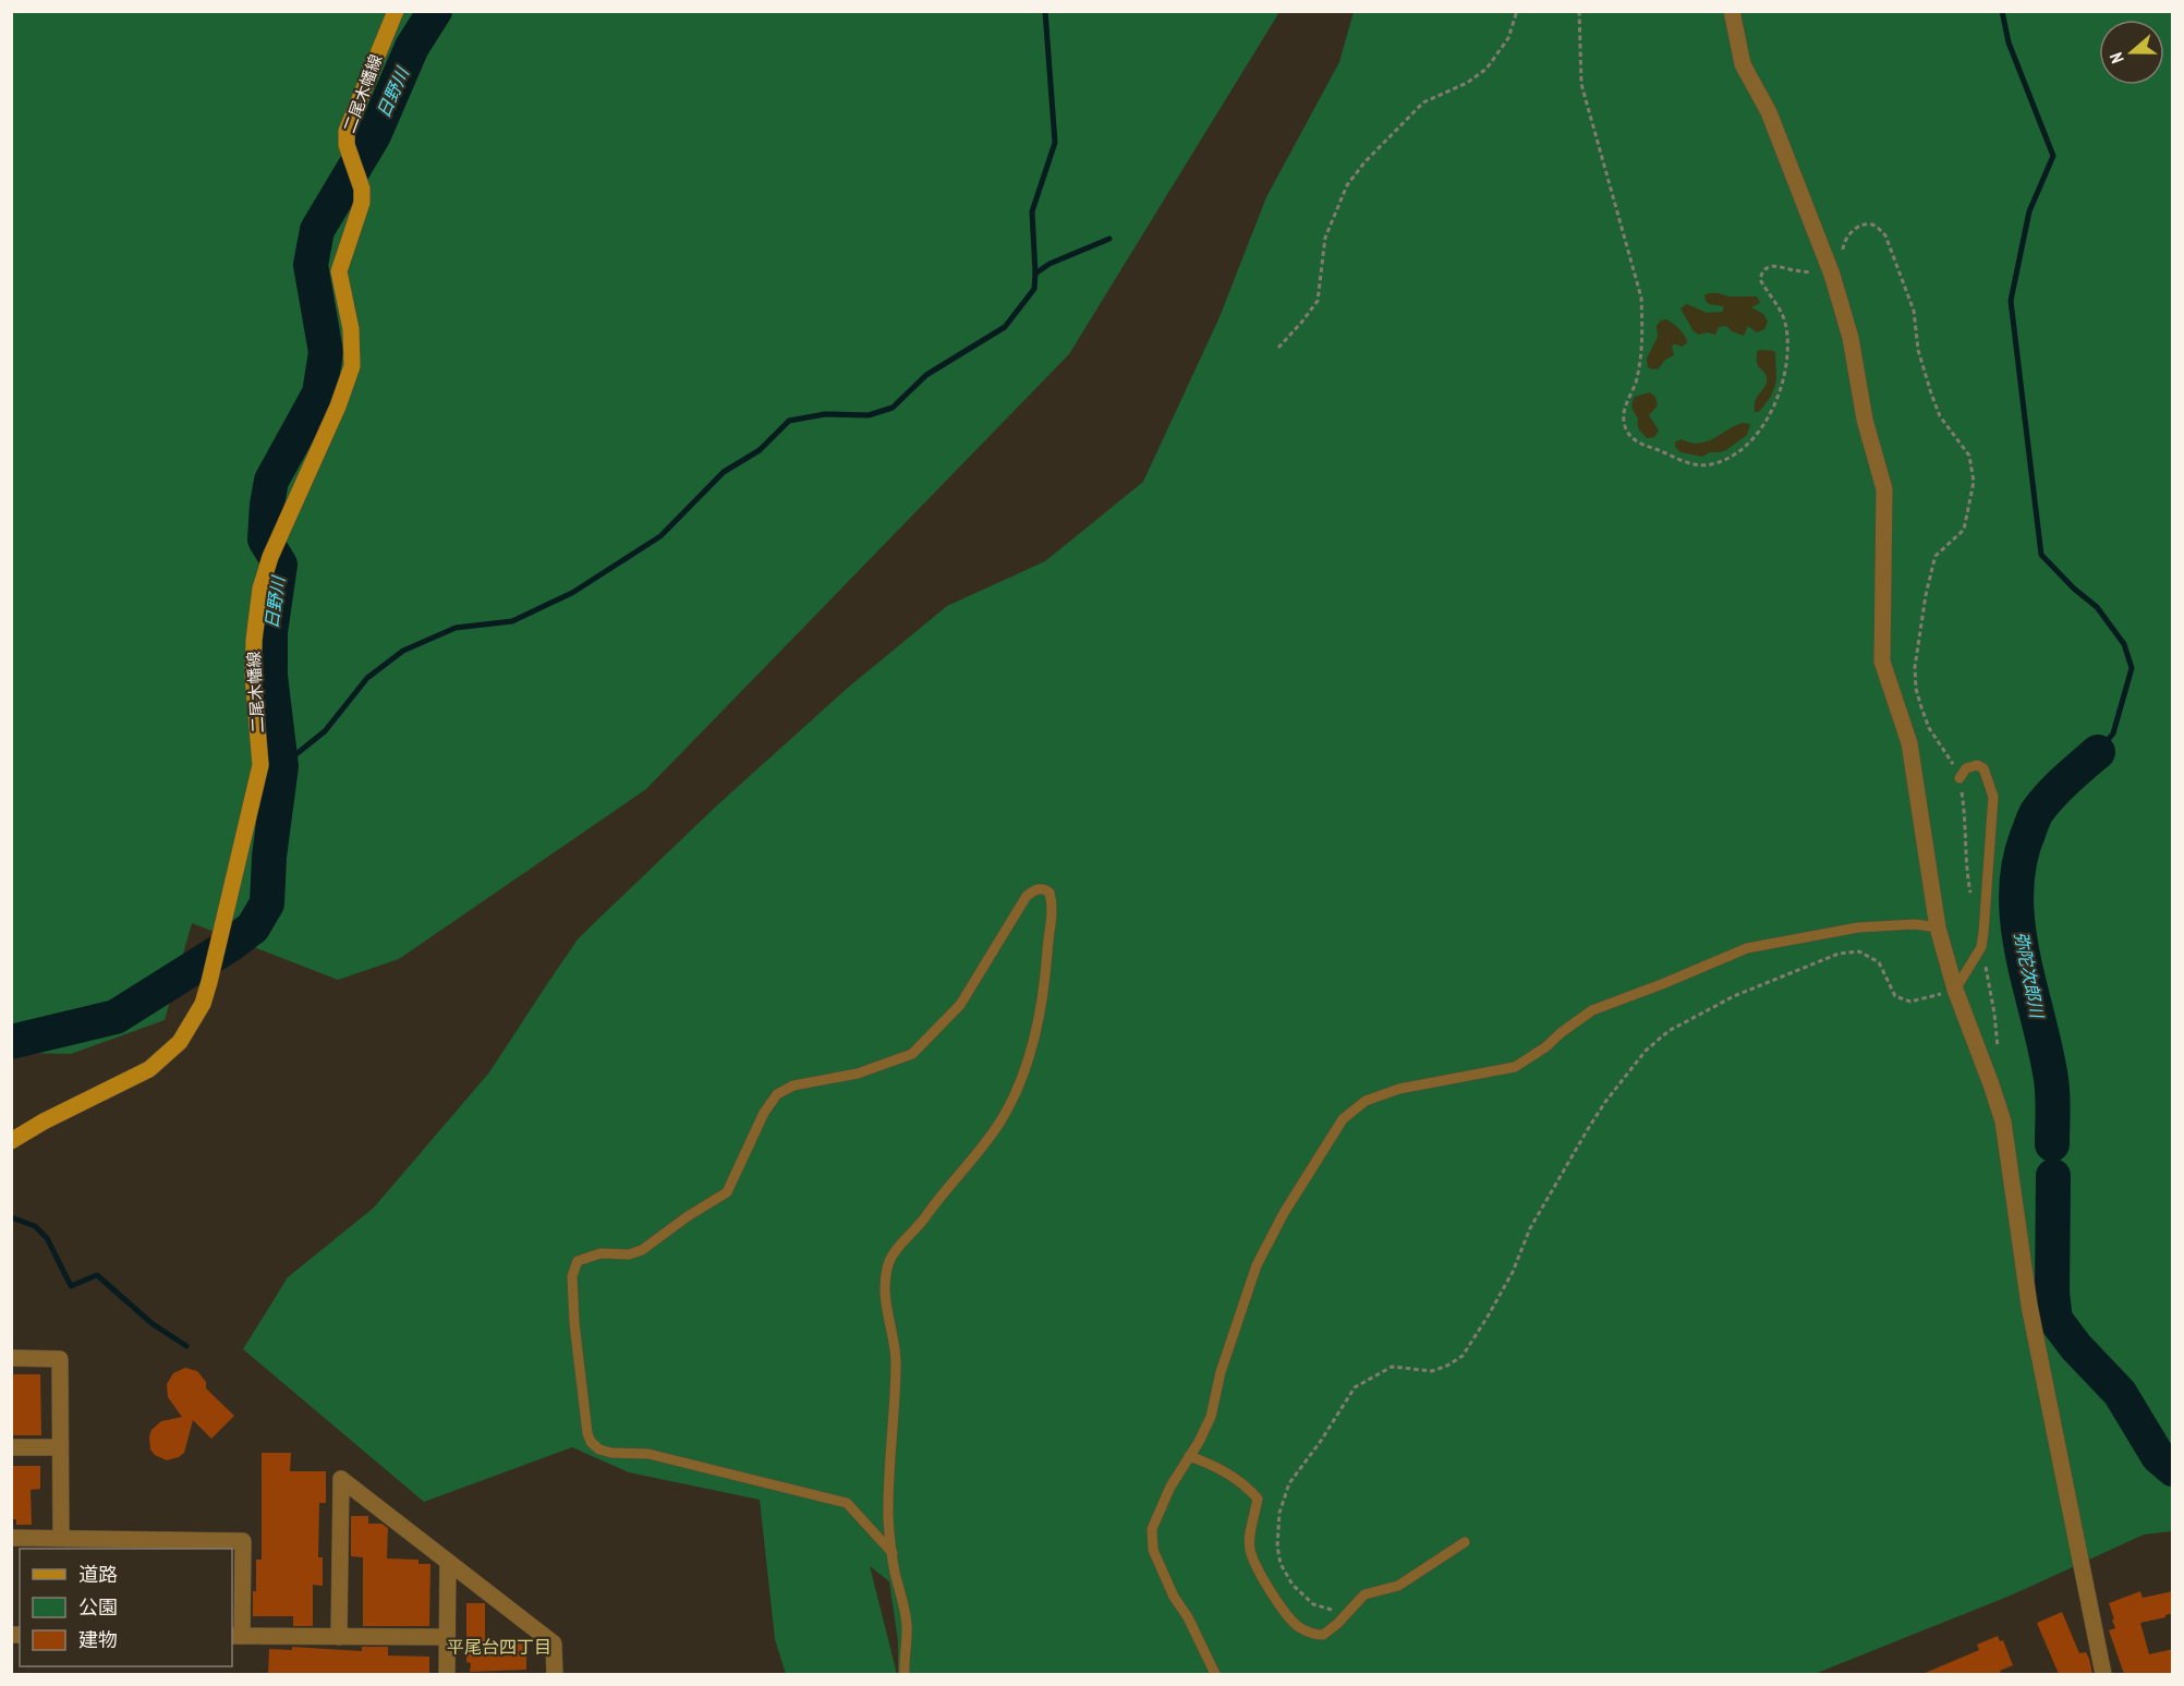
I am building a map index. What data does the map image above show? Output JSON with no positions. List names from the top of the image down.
{
  "streets": {
    "main road": ["二尾木幡線"]
  },
  "districts": ["平尾台四丁目"],
  "water": ["日野川", "弥陀次郎川"],
  "legend": ["道路", "公園", "建物"],
  "north": "left"
}
